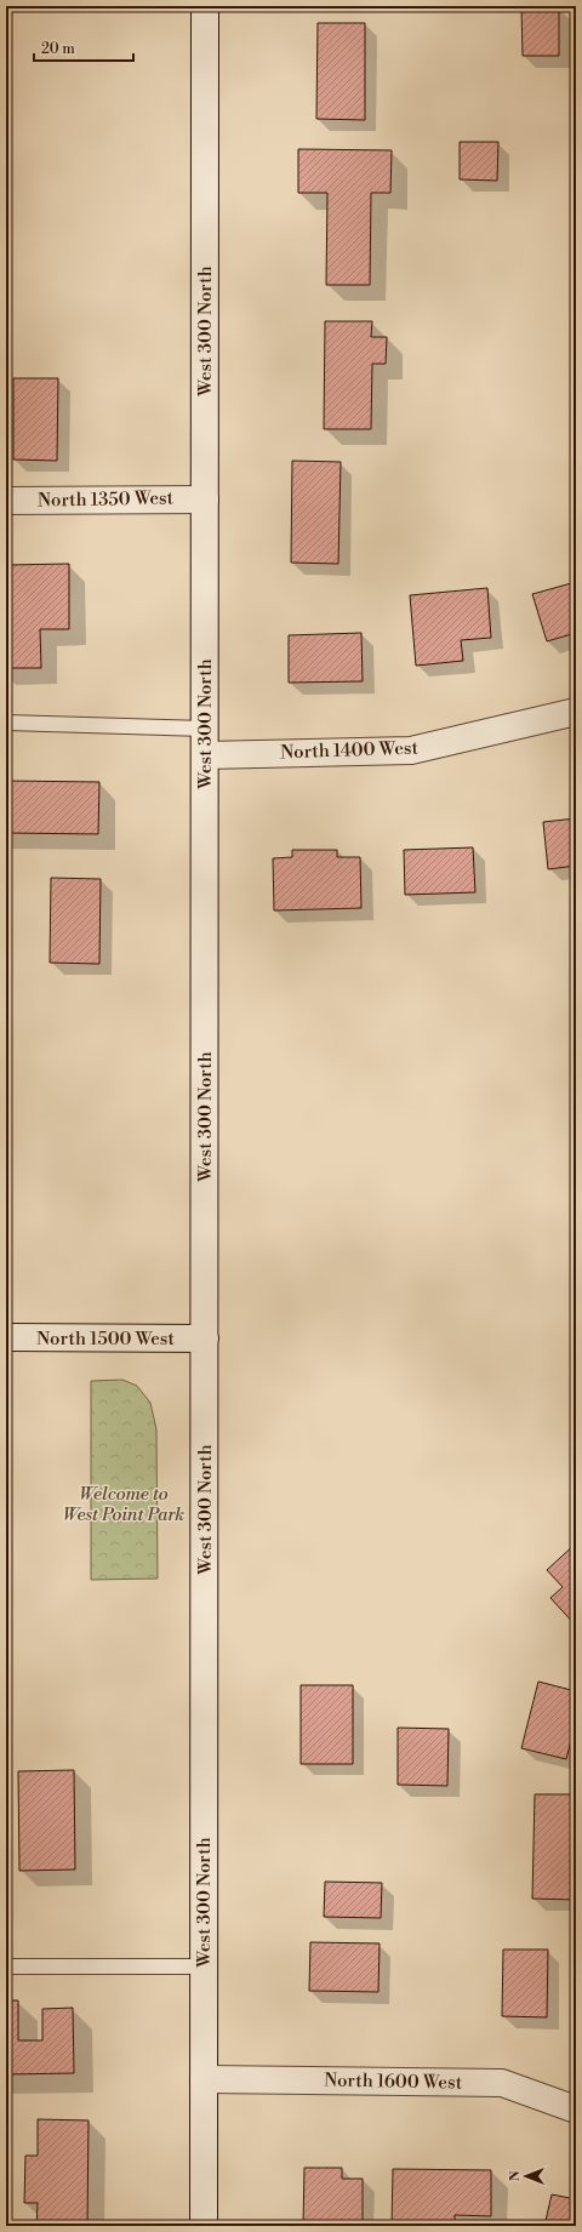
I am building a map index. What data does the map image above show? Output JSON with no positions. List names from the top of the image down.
{
  "streets": {
    "main road": [
      "West 300 North",
      "North 1350 West",
      "North 1400 West",
      "North 1500 West",
      "North 1600 West"
    ]
  },
  "crossings": [
    ["West 300 North", "North 1350 West"],
    ["West 300 North", "North 1400 West"],
    ["West 300 North", "North 1500 West"],
    ["West 300 North", "North 1600 West"]
  ],
  "parks": ["Welcome to West Point Park"],
  "scale_bar": "20 m",
  "north": "left"
}
